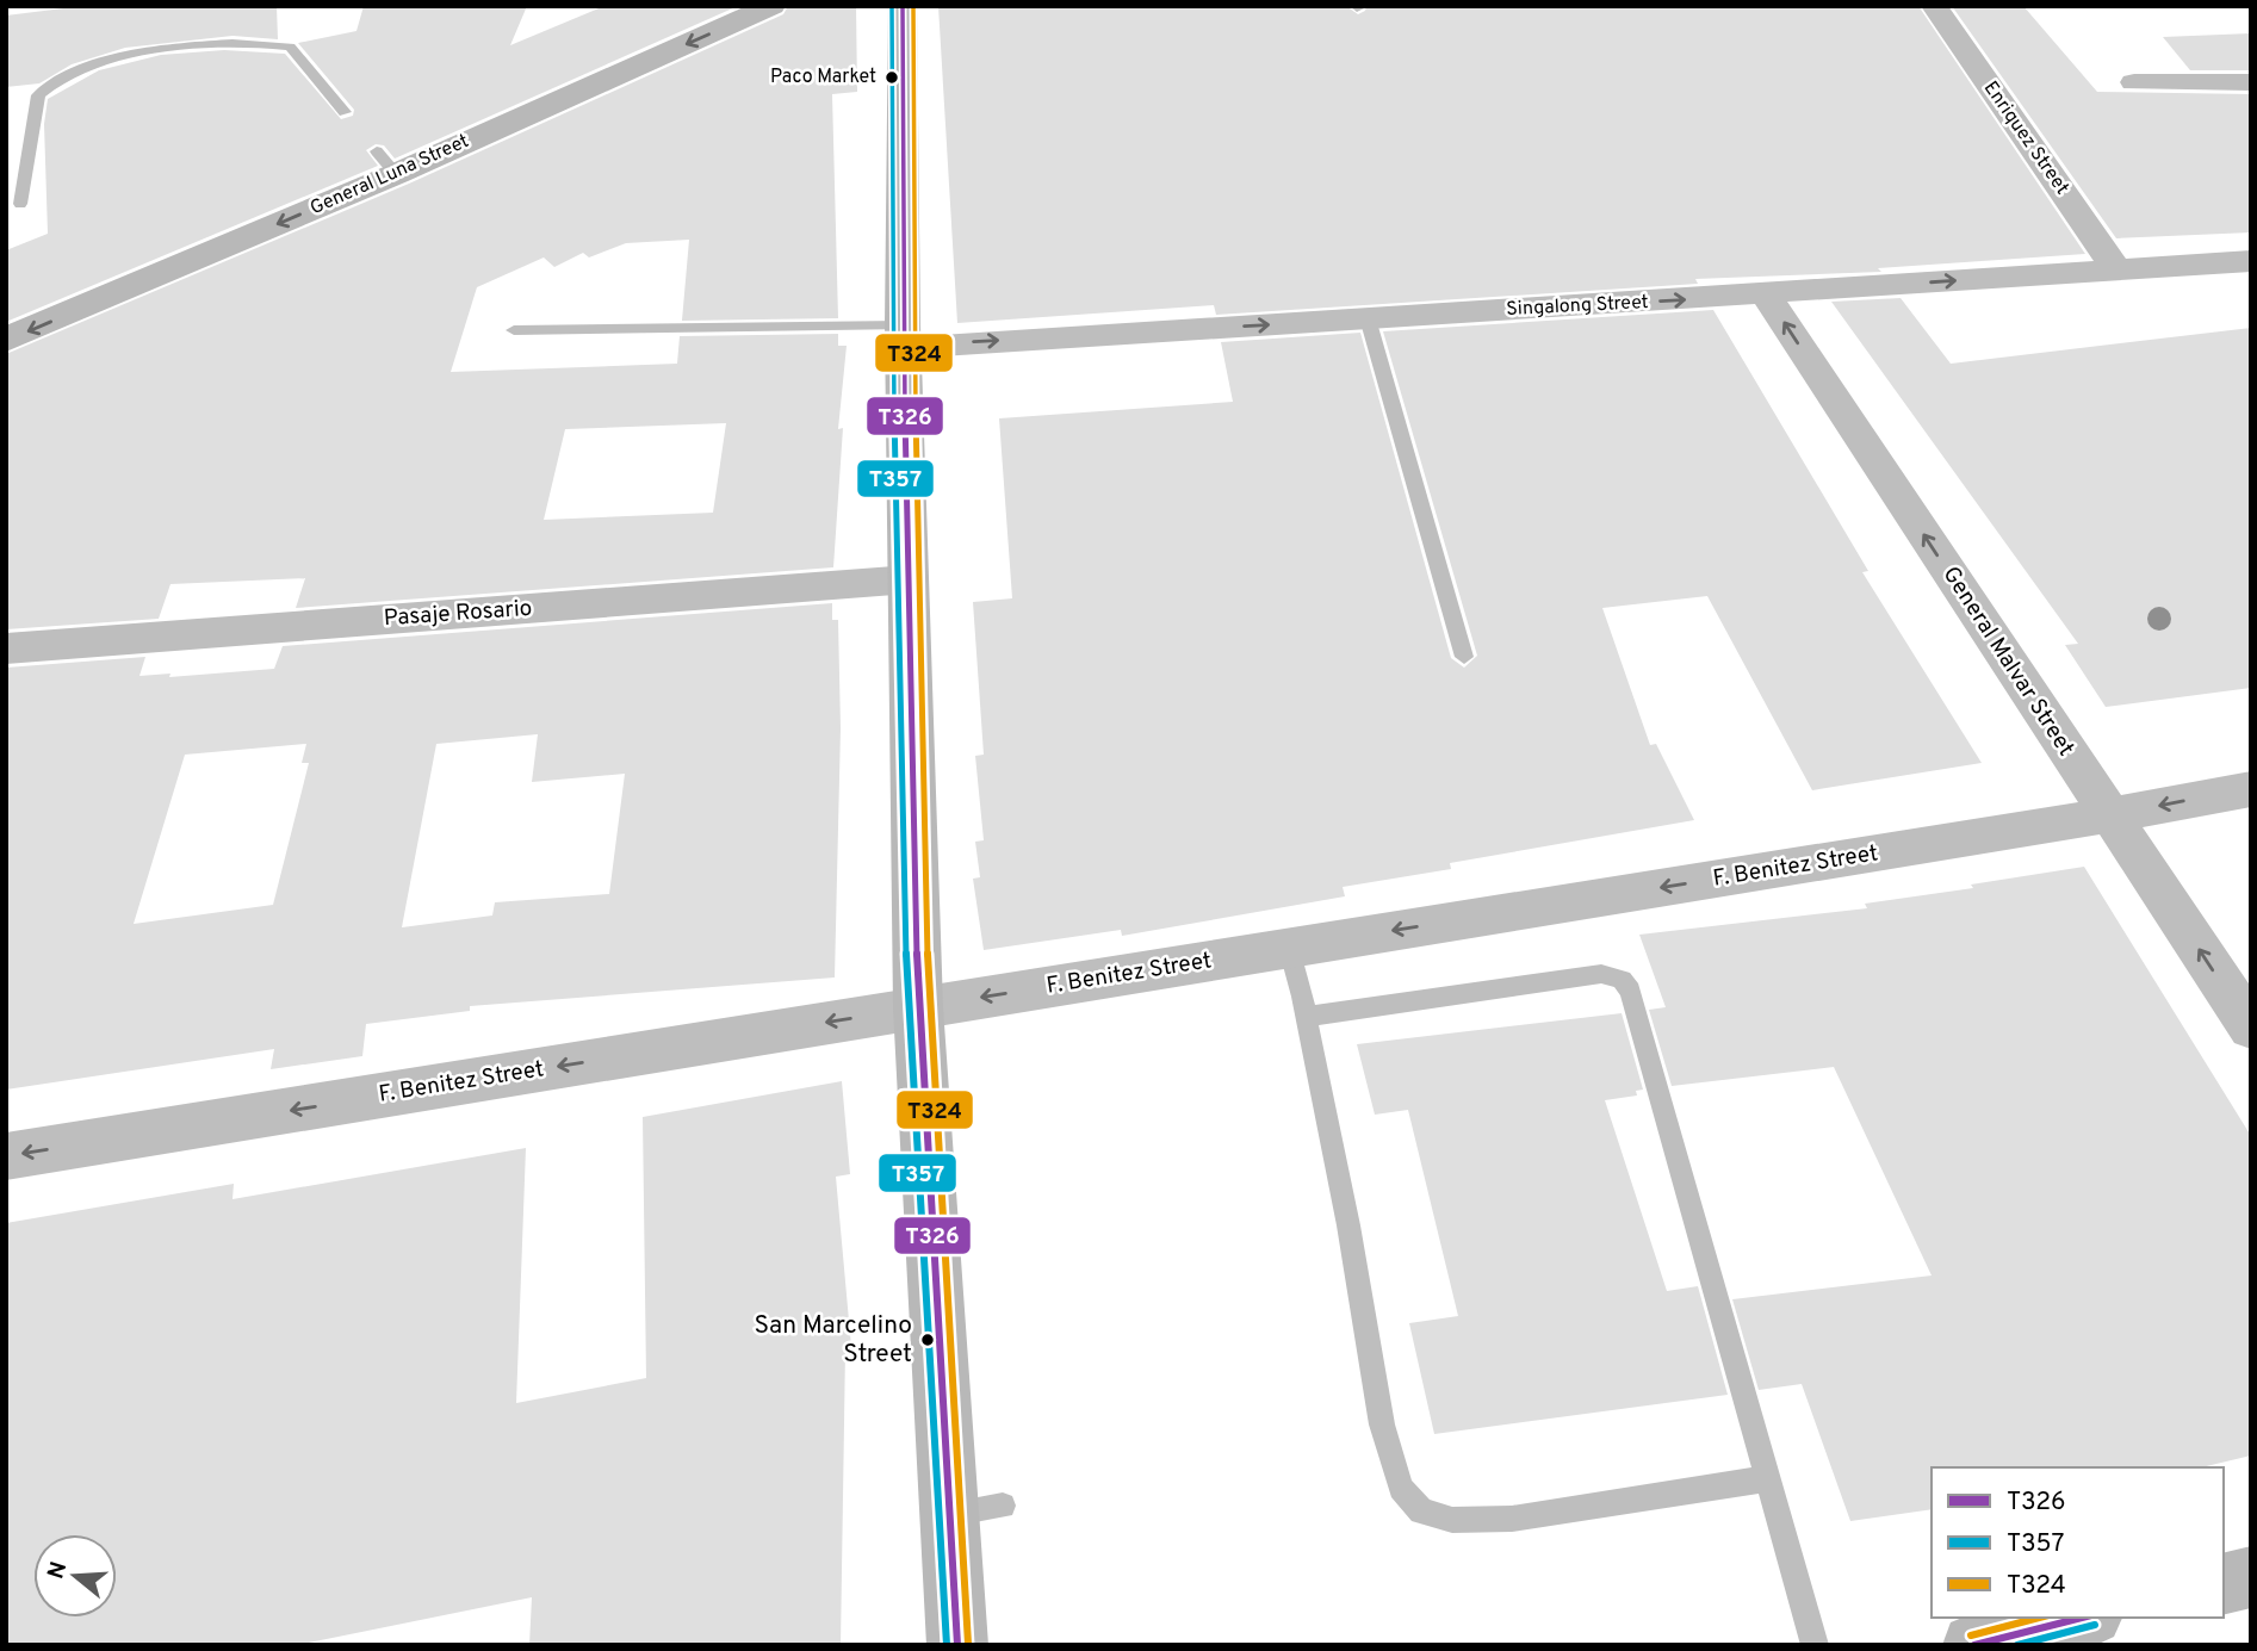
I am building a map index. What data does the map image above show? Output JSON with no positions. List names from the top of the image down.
{
  "streets": {
    "main road": ["General Luna Street"],
    "street": [
      "Enriquez Street",
      "Singalong Street",
      "Pasaje Rosario",
      "General Malvar Street",
      "F. Benitez Street"
    ]
  },
  "crossings": [
    ["Enriquez Street", "Singalong Street"],
    ["Singalong Street", "General Malvar Street"],
    ["General Malvar Street", "F. Benitez Street"]
  ],
  "one_way": [
    "General Luna Street",
    "Singalong Street",
    "General Malvar Street",
    "F. Benitez Street"
  ],
  "places": ["Paco Market", "San Marcelino Street"],
  "lines": ["transit line T326", "transit line T357", "transit line T324"],
  "legend": ["T326", "T357", "T324"],
  "north": "left"
}
